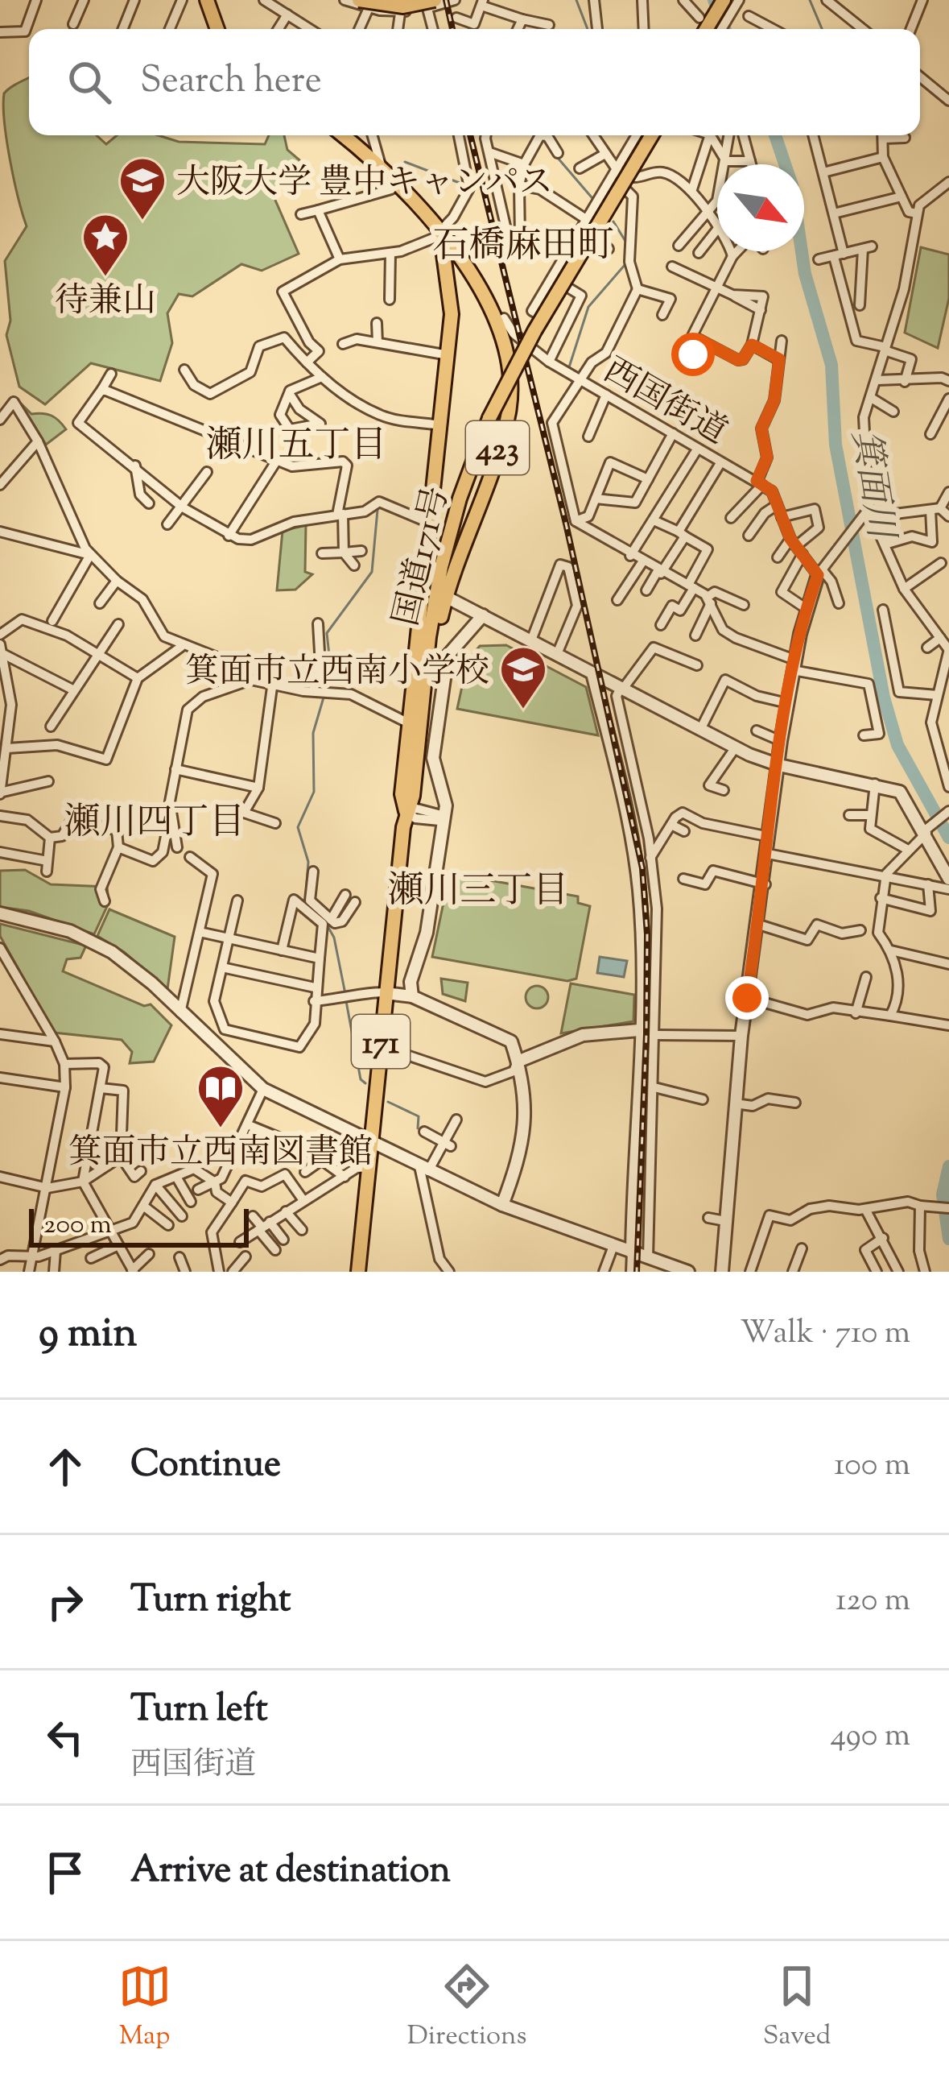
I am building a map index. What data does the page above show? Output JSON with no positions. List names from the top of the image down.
{
  "streets": {
    "highway": ["423", "国道171号", "171"],
    "street": ["西国街道"]
  },
  "crossings": [
    ["西国街道", "423"],
    ["423", "国道171号"]
  ],
  "districts": [
    "石橋麻田町",
    "瀬川五丁目",
    "瀬川四丁目",
    "瀬川三丁目"
  ],
  "water": ["箕面川"],
  "places": {
    "school or university": ["大阪大学 豊中キャンパス", "箕面市立西南小学校"],
    "place": ["待兼山"],
    "library": ["箕面市立西南図書館"]
  },
  "scale_bar": "200 m",
  "north": "bottom right",
  "page": {
    "search": "Search here",
    "scale": "200 m",
    "heading": ["9 min", "Walk · 710 m"],
    "list": [
      ["Continue", "100 m"],
      ["Turn right", "120 m"],
      ["Turn left", "西国街道", "490 m"],
      "Arrive at destination"
    ],
    "nav": ["Map", "Directions", "Saved"]
  }
}
